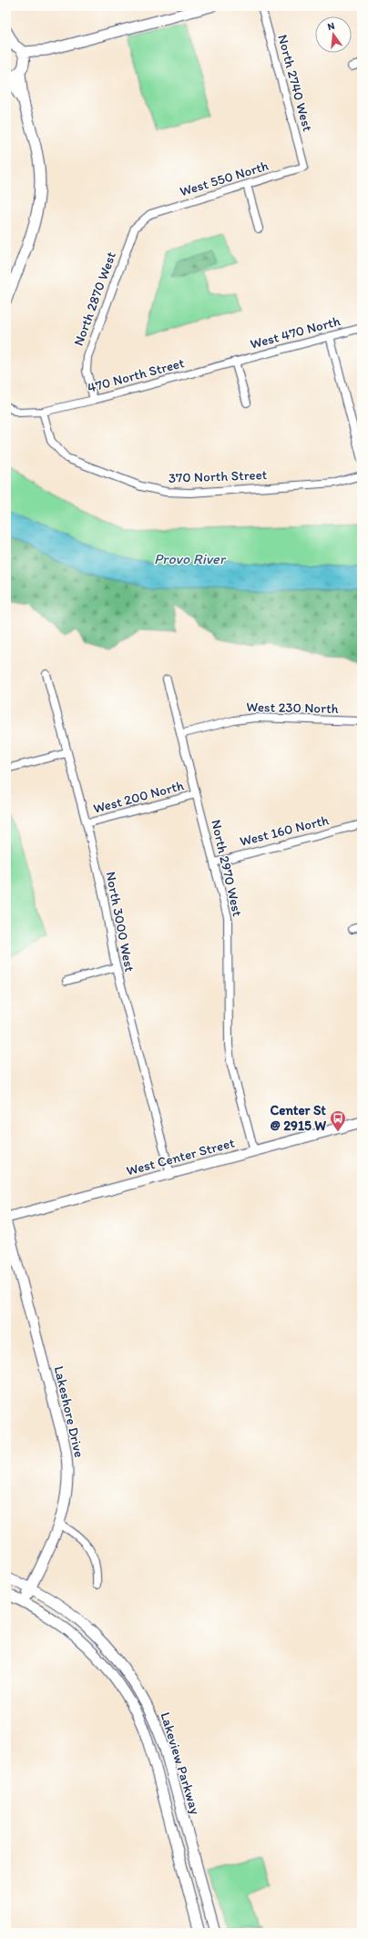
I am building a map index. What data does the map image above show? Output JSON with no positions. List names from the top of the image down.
{
  "streets": {
    "main road": ["West Center Street", "Lakeshore Drive", "Lakeview Parkway"],
    "street": [
      "North 2740 West",
      "West 550 North",
      "North 2870 West",
      "West 470 North",
      "470 North Street",
      "370 North Street",
      "West 230 North",
      "West 200 North",
      "West 160 North",
      "North 2970 West",
      "North 3000 West"
    ]
  },
  "crossings": [
    ["North 2740 West", "West 550 North"],
    ["West 550 North", "North 2870 West"],
    ["North 2870 West", "470 North Street"],
    ["West 470 North", "470 North Street"],
    ["470 North Street", "370 North Street"],
    ["West 230 North", "North 2970 West"],
    ["West 200 North", "North 2970 West"],
    ["West 200 North", "North 3000 West"],
    ["West 160 North", "North 2970 West"],
    ["North 2970 West", "West Center Street"],
    ["North 3000 West", "West Center Street"],
    ["Lakeshore Drive", "Lakeview Parkway"]
  ],
  "water": ["Provo River"],
  "places": {
    "bus stop": ["Center St @ 2915 W"]
  },
  "north": "top"
}
